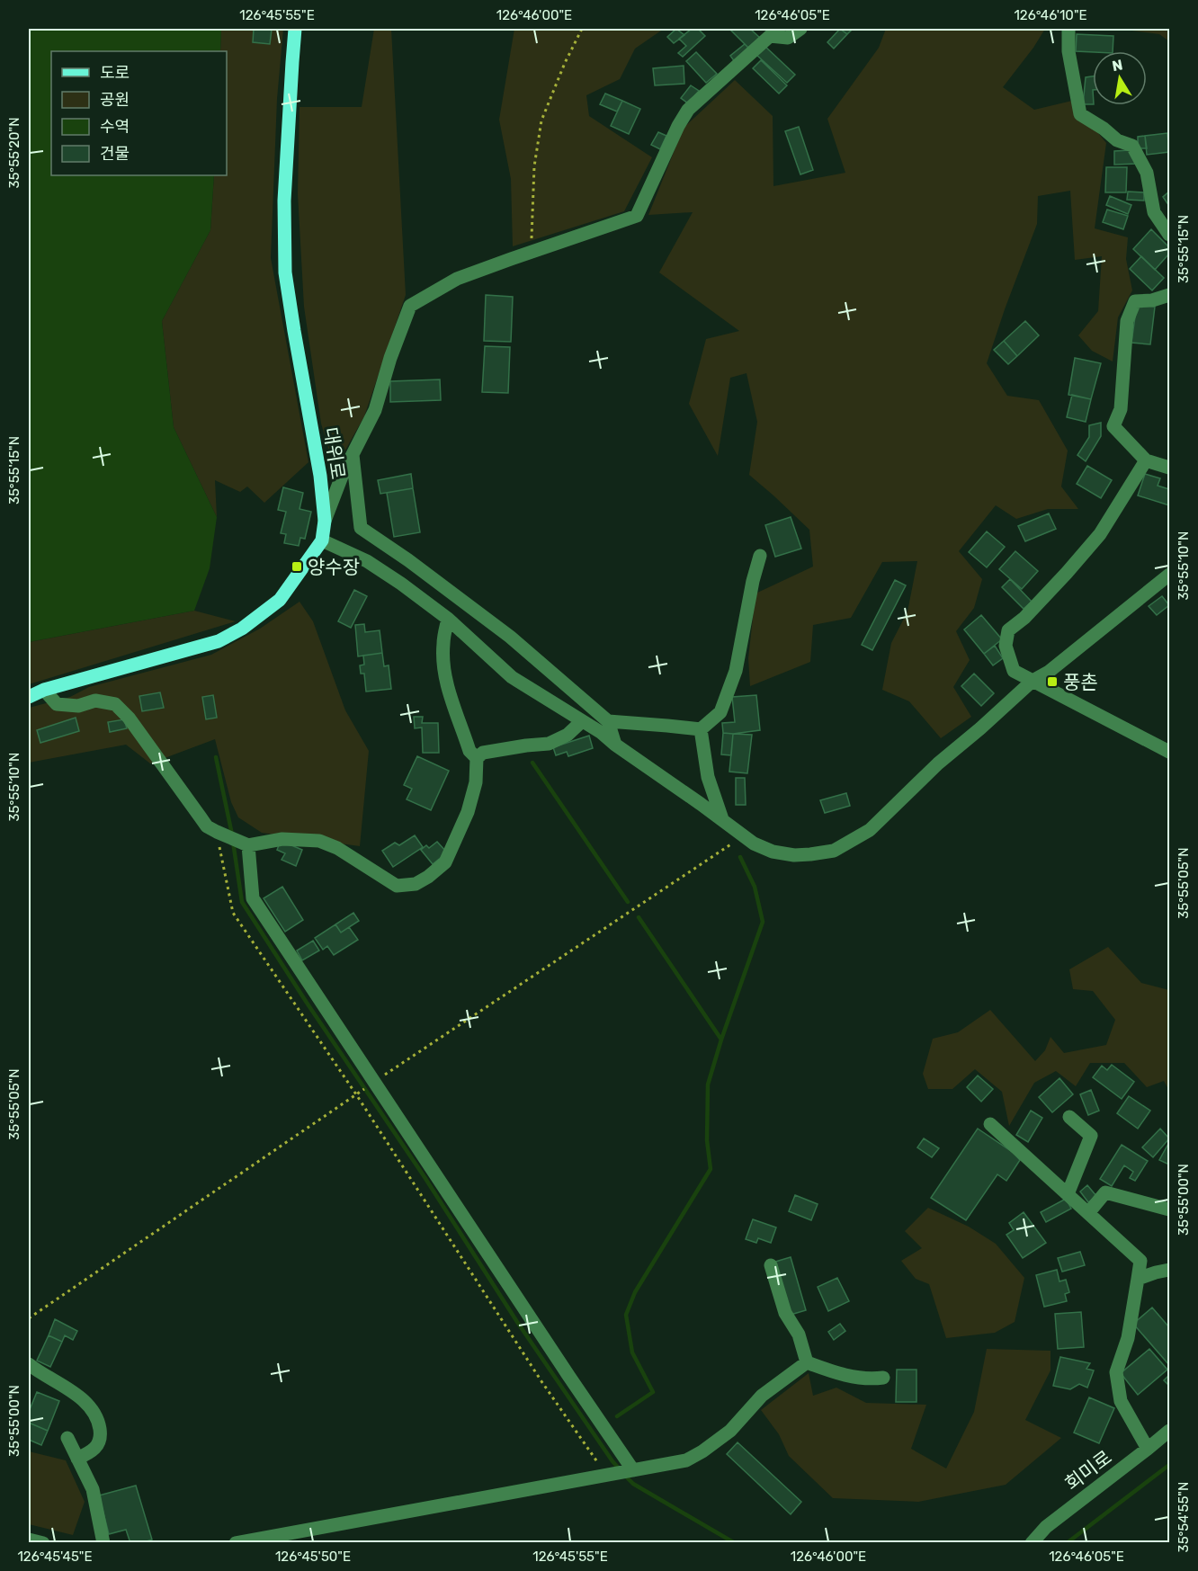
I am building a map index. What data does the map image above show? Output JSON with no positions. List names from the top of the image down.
{
  "streets": {
    "main road": ["대위로"],
    "street": ["회미로"]
  },
  "places": {
    "transit": ["양수장", "풍촌"]
  },
  "legend": [
    "도로",
    "공원",
    "수역",
    "건물"
  ],
  "north": "top",
  "coordinates": [
    "126°45'55\"E",
    "126°46'00\"E",
    "126°46'05\"E",
    "126°46'10\"E",
    "35°55'20\"N",
    "35°55'15\"N",
    "35°55'10\"N",
    "35°55'05\"N",
    "35°55'00\"N",
    "35°54'55\"N",
    "126°45'45\"E",
    "126°45'50\"E"
  ]
}
